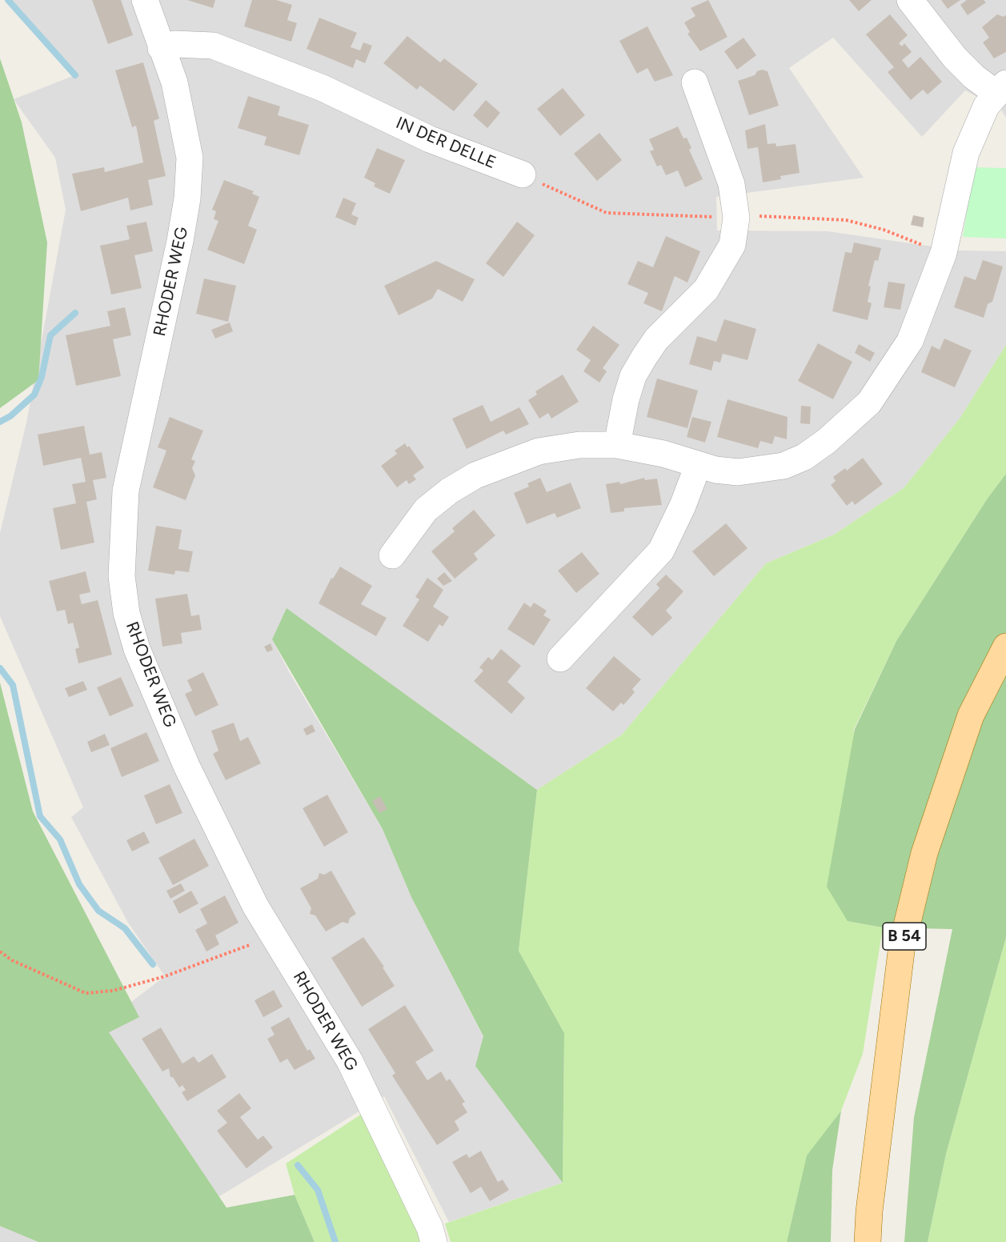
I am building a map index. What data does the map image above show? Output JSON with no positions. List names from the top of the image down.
{
  "streets": {
    "main road": ["B 54"],
    "street": ["IN DER DELLE", "RHODER WEG"]
  },
  "crossings": [
    ["IN DER DELLE", "RHODER WEG"]
  ]
}
